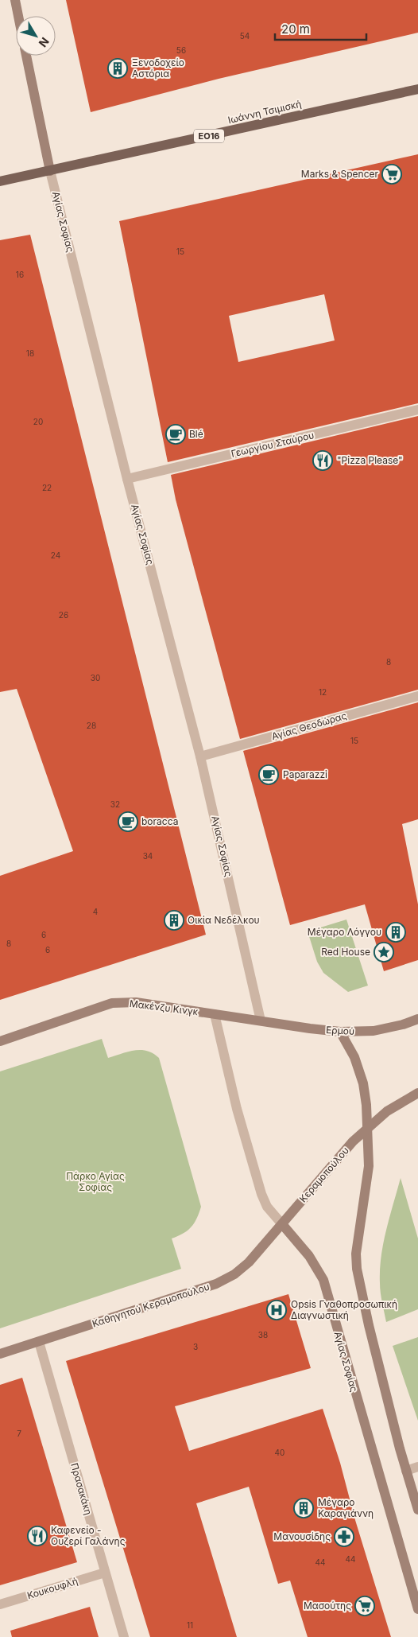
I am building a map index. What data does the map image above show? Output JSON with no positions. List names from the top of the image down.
{
  "streets": {
    "main road": [
      "Ιωάννη Τσιμισκή",
      "ΕΟ16",
      "Αγίας Σοφίας",
      "Μακένζυ Κινγκ",
      "Ερμού",
      "Κεραμοπούλου",
      "Καθηγητού Κεραμοπούλου"
    ],
    "street": [
      "Γεωργίου Σταύρου",
      "Αγίας Θεοδώρας",
      "Πρασακάκη",
      "Κουκουφλή"
    ]
  },
  "crossings": [
    ["Ιωάννη Τσιμισκή", "Αγίας Σοφίας"],
    ["Αγίας Σοφίας", "Γεωργίου Σταύρου"],
    ["Αγίας Σοφίας", "Αγίας Θεοδώρας"],
    ["Αγίας Σοφίας", "Μακένζυ Κινγκ"],
    ["Αγίας Σοφίας", "Ερμού"],
    ["Αγίας Σοφίας", "Κεραμοπούλου"],
    ["Αγίας Σοφίας", "Καθηγητού Κεραμοπούλου"],
    ["Μακένζυ Κινγκ", "Ερμού"],
    ["Κεραμοπούλου", "Καθηγητού Κεραμοπούλου"],
    ["Καθηγητού Κεραμοπούλου", "Πρασακάκη"],
    ["Πρασακάκη", "Κουκουφλή"]
  ],
  "parks": ["Πάρκο Αγίας Σοφίας"],
  "places": {
    "building": [
      "Ξενοδοχείο Αστόρια",
      "Οικία Νεδέλκου",
      "Μέγαρο Λόγγου",
      "Μέγαρο Καραγιάννη"
    ],
    "supermarket": ["Marks & Spencer", "Μασούτης"],
    "cafe": ["Blé", "Paparazzi", "boracca"],
    "restaurant": ["\"Pizza Please\"", "Καφενείο - Ουζερί Γαλάνης"],
    "place": ["Red House"],
    "hospital": ["Opsis Γναθοπροσωπική Διαγνωστική"],
    "pharmacy": ["Μανουσίδης"]
  },
  "house_numbers": [
    "54",
    "56",
    "15",
    "16",
    "18",
    "20",
    "22",
    "24",
    "26",
    "8",
    "30",
    "12",
    "28",
    "15",
    "32",
    "34",
    "4",
    "6",
    "8",
    "6",
    "38",
    "3",
    "7",
    "40",
    "44",
    "44",
    "11"
  ],
  "scale_bar": "20 m",
  "north": "bottom right"
}
